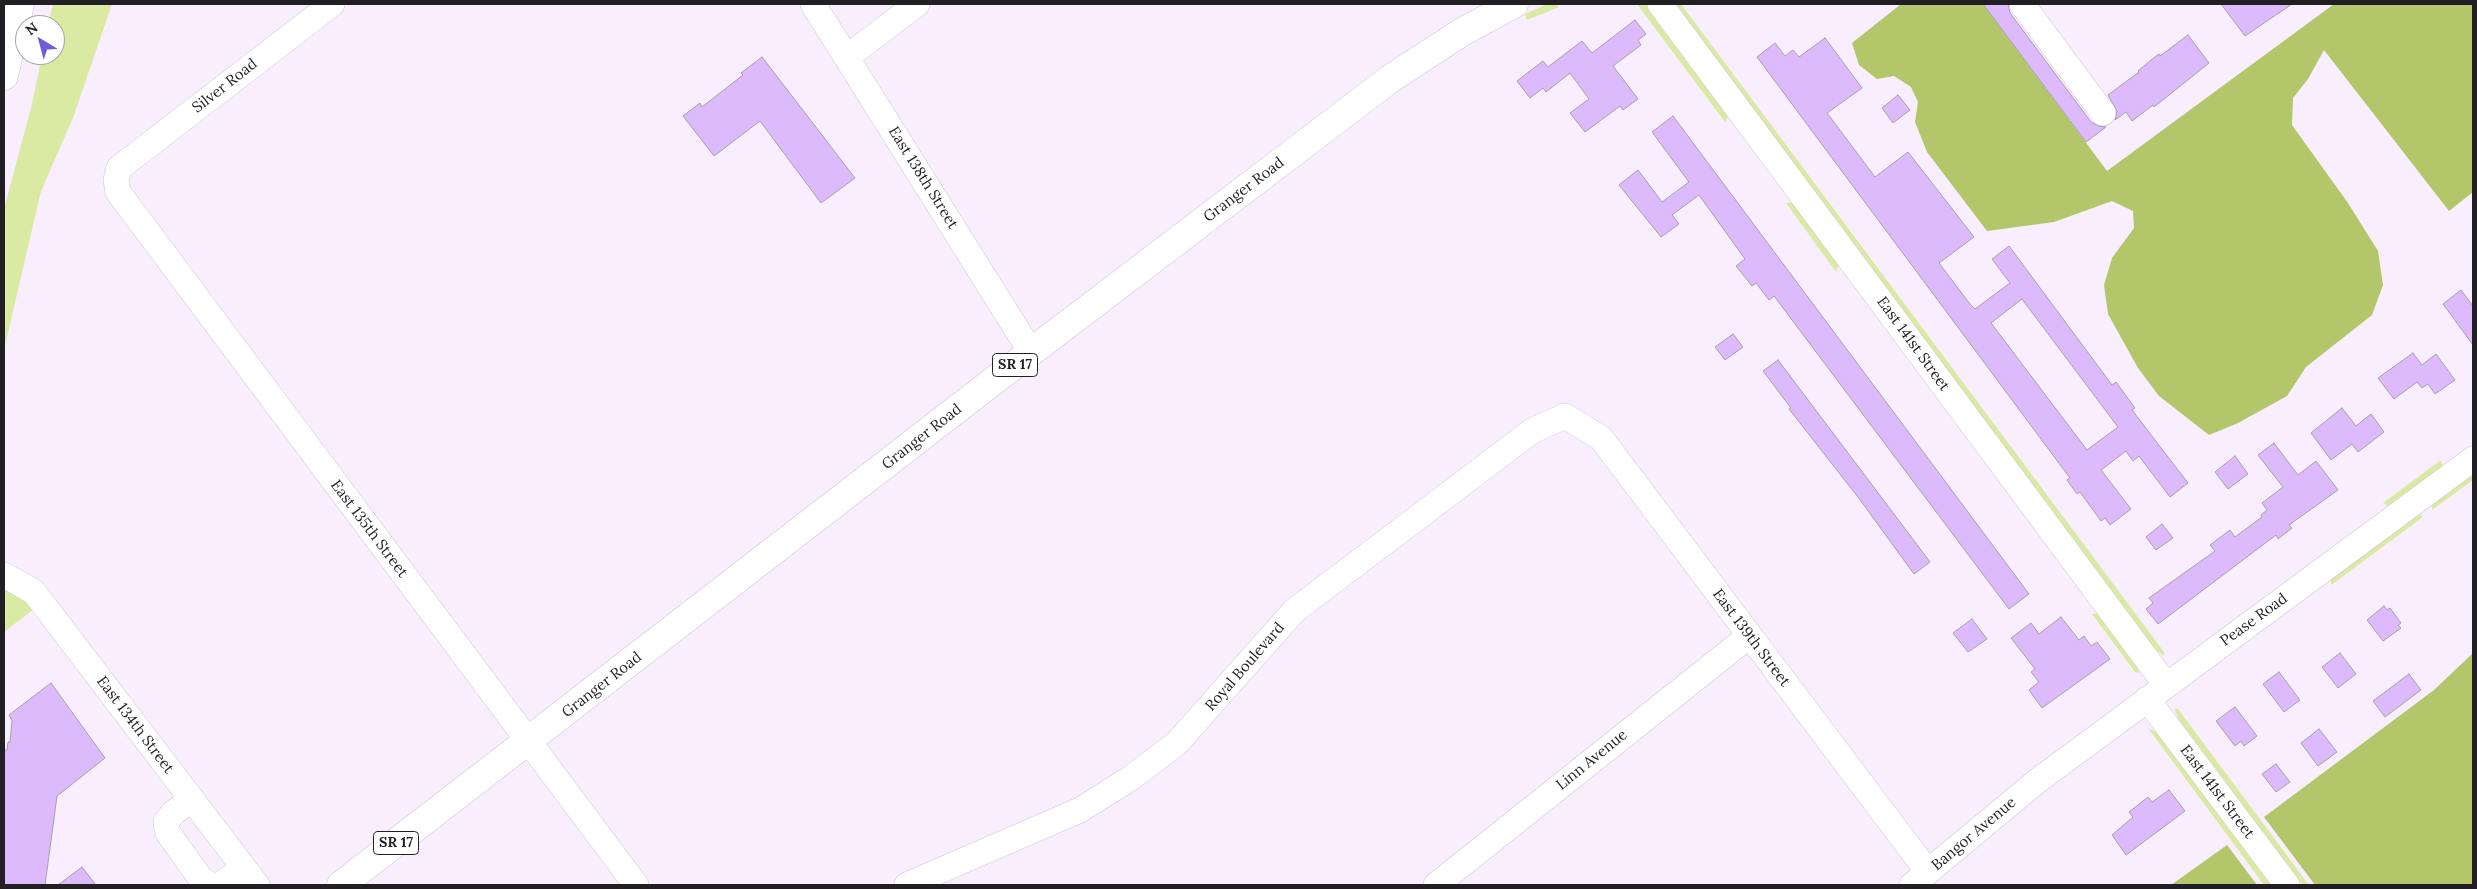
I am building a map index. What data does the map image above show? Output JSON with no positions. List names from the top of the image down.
{
  "streets": {
    "main road": ["Granger Road", "SR 17"],
    "street": [
      "Silver Road",
      "East 138th Street",
      "East 141st Street",
      "East 135th Street",
      "Pease Road",
      "East 139th Street",
      "Royal Boulevard",
      "East 134th Street",
      "Linn Avenue",
      "Bangor Avenue"
    ]
  },
  "crossings": [
    ["Silver Road", "East 135th Street"],
    ["East 138th Street", "Granger Road"],
    ["Granger Road", "East 135th Street"],
    ["East 141st Street", "Pease Road"],
    ["Pease Road", "Bangor Avenue"],
    ["East 139th Street", "Royal Boulevard"],
    ["East 139th Street", "Linn Avenue"],
    ["East 139th Street", "Bangor Avenue"]
  ],
  "north": "top left"
}
